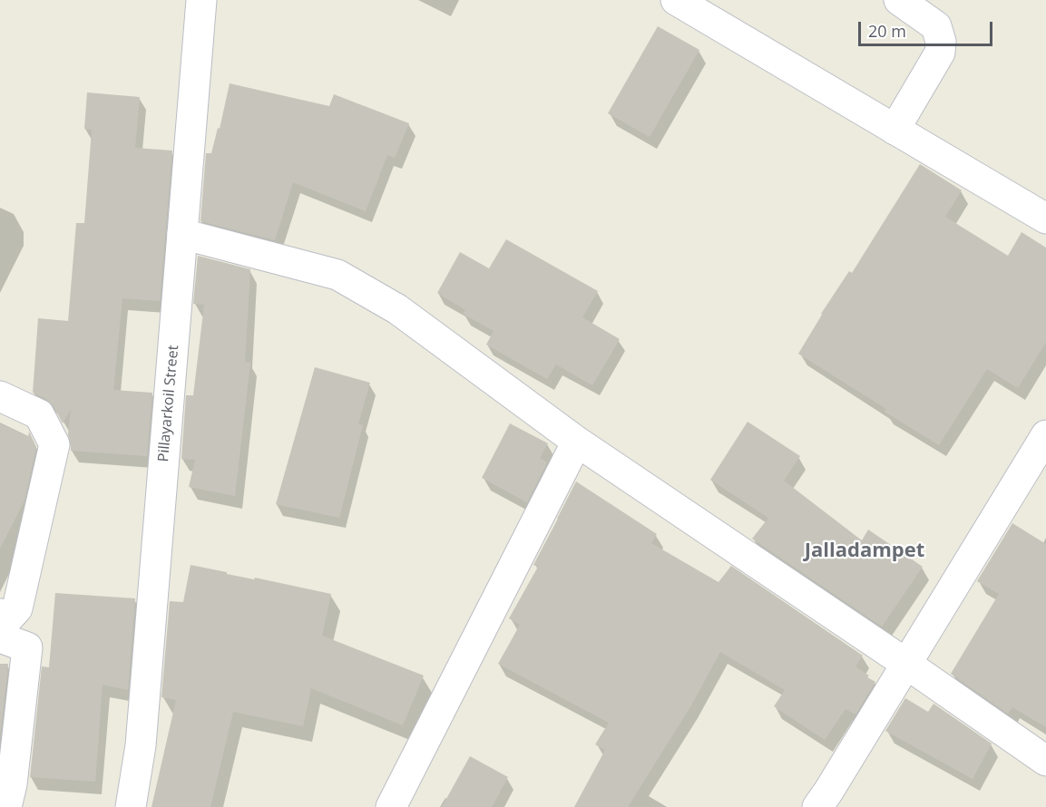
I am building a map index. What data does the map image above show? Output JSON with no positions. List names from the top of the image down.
{
  "streets": {
    "street": ["Pillayarkoil Street"]
  },
  "districts": ["Jalladampet"],
  "scale_bar": "20 m"
}
